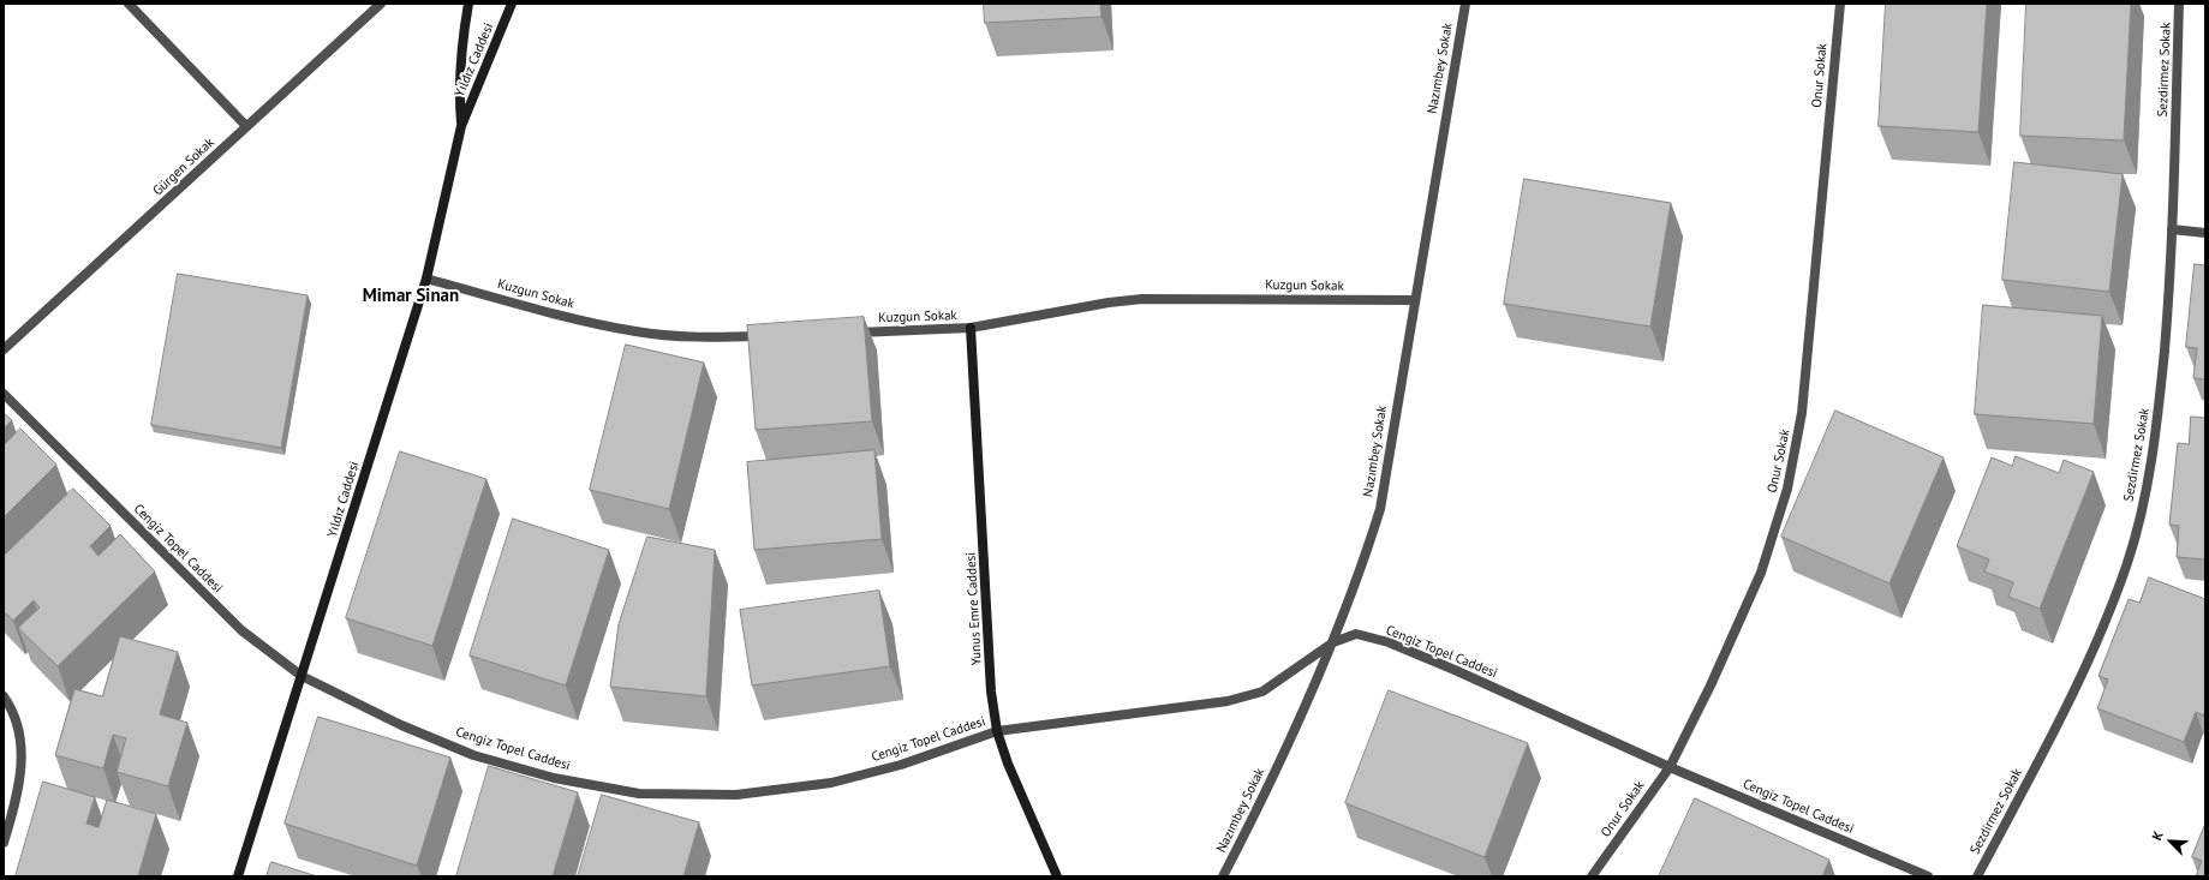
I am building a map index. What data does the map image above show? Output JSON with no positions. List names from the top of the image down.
{
  "streets": {
    "street": [
      "Yıldız Caddesi",
      "Nazımbey Sokak",
      "Sezdirmez Sokak",
      "Onur Sokak",
      "Gürgen Sokak",
      "Kuzgun Sokak",
      "Cengiz Topel Caddesi",
      "Yunus Emre Caddesi"
    ]
  },
  "crossings": [
    ["Yıldız Caddesi", "Kuzgun Sokak"],
    ["Yıldız Caddesi", "Cengiz Topel Caddesi"],
    ["Nazımbey Sokak", "Kuzgun Sokak"],
    ["Nazımbey Sokak", "Cengiz Topel Caddesi"],
    ["Onur Sokak", "Cengiz Topel Caddesi"],
    ["Kuzgun Sokak", "Yunus Emre Caddesi"],
    ["Cengiz Topel Caddesi", "Yunus Emre Caddesi"]
  ],
  "districts": ["Mimar Sinan"],
  "north": "top left"
}
